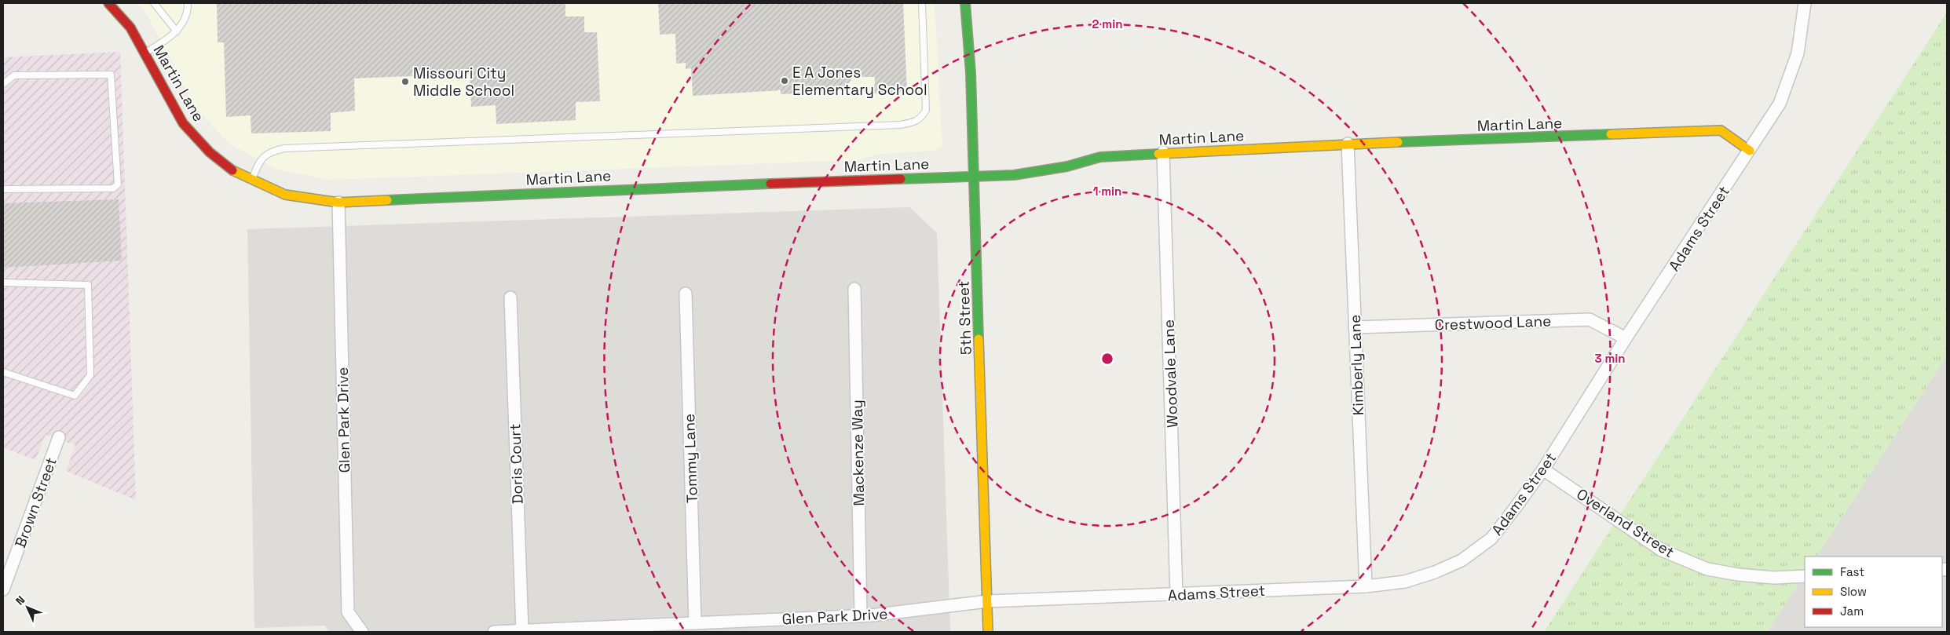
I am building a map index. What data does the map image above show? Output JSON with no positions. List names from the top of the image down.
{
  "streets": {
    "street": [
      "Martin Lane",
      "Adams Street",
      "5th Street",
      "Crestwood Lane",
      "Kimberly Lane",
      "Woodvale Lane",
      "Glen Park Drive",
      "Mackenze Way",
      "Tommy Lane",
      "Doris Court",
      "Brown Street",
      "Overland Street"
    ]
  },
  "crossings": [
    ["Martin Lane", "Adams Street"],
    ["Martin Lane", "5th Street"],
    ["Martin Lane", "Kimberly Lane"],
    ["Martin Lane", "Woodvale Lane"],
    ["Martin Lane", "Glen Park Drive"],
    ["Adams Street", "5th Street"],
    ["Adams Street", "Crestwood Lane"],
    ["Adams Street", "Kimberly Lane"],
    ["Adams Street", "Woodvale Lane"],
    ["Adams Street", "Glen Park Drive"],
    ["Adams Street", "Overland Street"],
    ["5th Street", "Glen Park Drive"],
    ["Crestwood Lane", "Kimberly Lane"],
    ["Glen Park Drive", "Mackenze Way"],
    ["Glen Park Drive", "Tommy Lane"],
    ["Glen Park Drive", "Doris Court"]
  ],
  "places": ["E A Jones Elementary School", "Missouri City Middle School"],
  "legend": ["Fast", "Slow", "Jam"],
  "north": "top left",
  "rings": ["2 min", "1 min", "3 min"]
}
